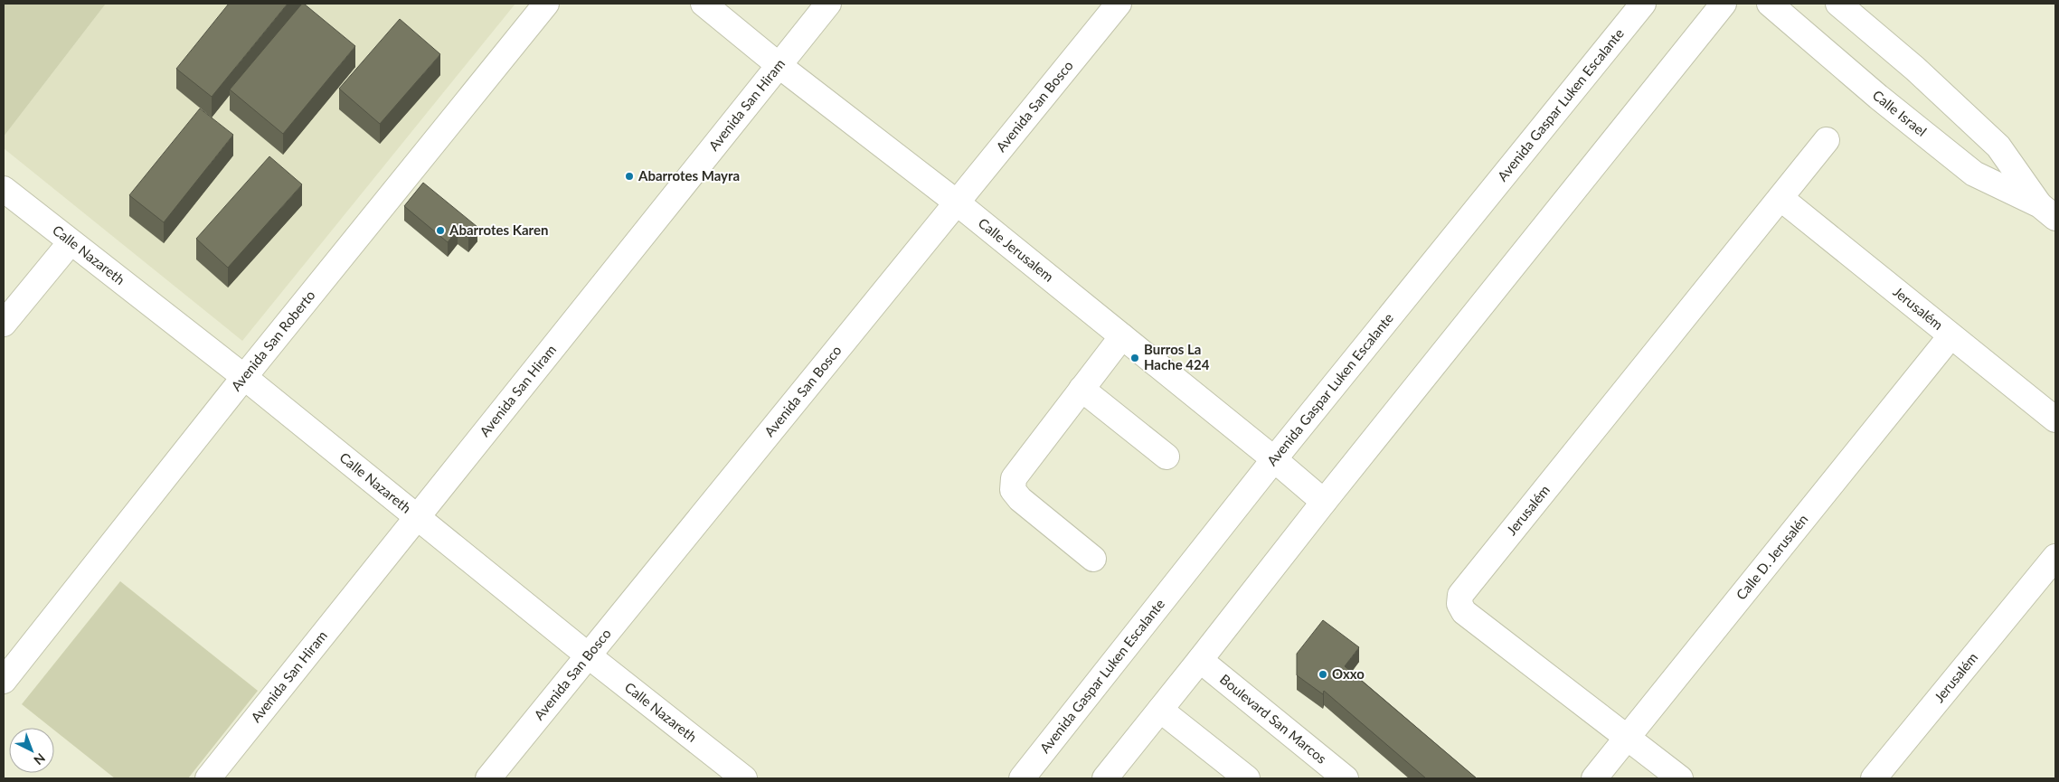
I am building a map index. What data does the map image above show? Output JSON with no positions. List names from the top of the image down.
{
  "streets": {
    "street": [
      "Avenida San Hiram",
      "Avenida Gaspar Luken Escalante",
      "Avenida San Bosco",
      "Calle Israel",
      "Calle Jerusalem",
      "Calle Nazareth",
      "Jerusalém",
      "Avenida San Roberto",
      "Calle D. Jerusalén",
      "Boulevard San Marcos"
    ]
  },
  "crossings": [
    ["Avenida San Hiram", "Calle Jerusalem"],
    ["Avenida San Hiram", "Calle Nazareth"],
    ["Avenida Gaspar Luken Escalante", "Calle Jerusalem"],
    ["Avenida San Bosco", "Calle Jerusalem"],
    ["Avenida San Bosco", "Calle Nazareth"],
    ["Calle Nazareth", "Avenida San Roberto"],
    ["Jerusalém", "Calle D. Jerusalén"]
  ],
  "places": [
    "Abarrotes Mayra",
    "Abarrotes Karen",
    "Burros La Hache 424",
    "Oxxo"
  ],
  "north": "bottom right"
}
